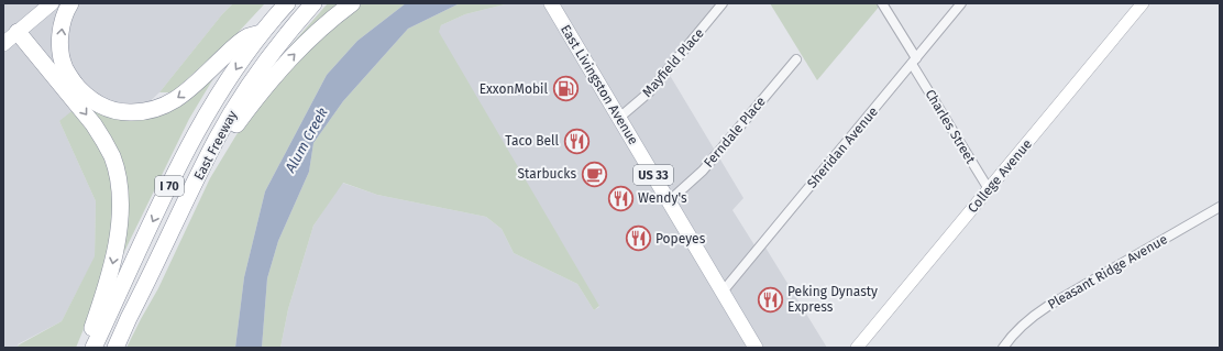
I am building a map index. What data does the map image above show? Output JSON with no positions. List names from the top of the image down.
{
  "streets": {
    "highway": ["East Freeway", "I 70"],
    "main road": ["East Livingston Avenue", "US 33", "College Avenue"],
    "street": [
      "Mayfield Place",
      "Charles Street",
      "Ferndale Place",
      "Sheridan Avenue",
      "Pleasant Ridge Avenue"
    ]
  },
  "crossings": [
    ["Mayfield Place", "East Livingston Avenue"],
    ["East Livingston Avenue", "Ferndale Place"],
    ["East Livingston Avenue", "Sheridan Avenue"],
    ["Charles Street", "Sheridan Avenue"],
    ["Charles Street", "College Avenue"]
  ],
  "water": ["Alum Creek"],
  "places": {
    "fuel station": ["ExxonMobil"],
    "restaurant": [
      "Taco Bell",
      "Wendy's",
      "Popeyes",
      "Peking Dynasty Express"
    ],
    "cafe": ["Starbucks"]
  }
}
